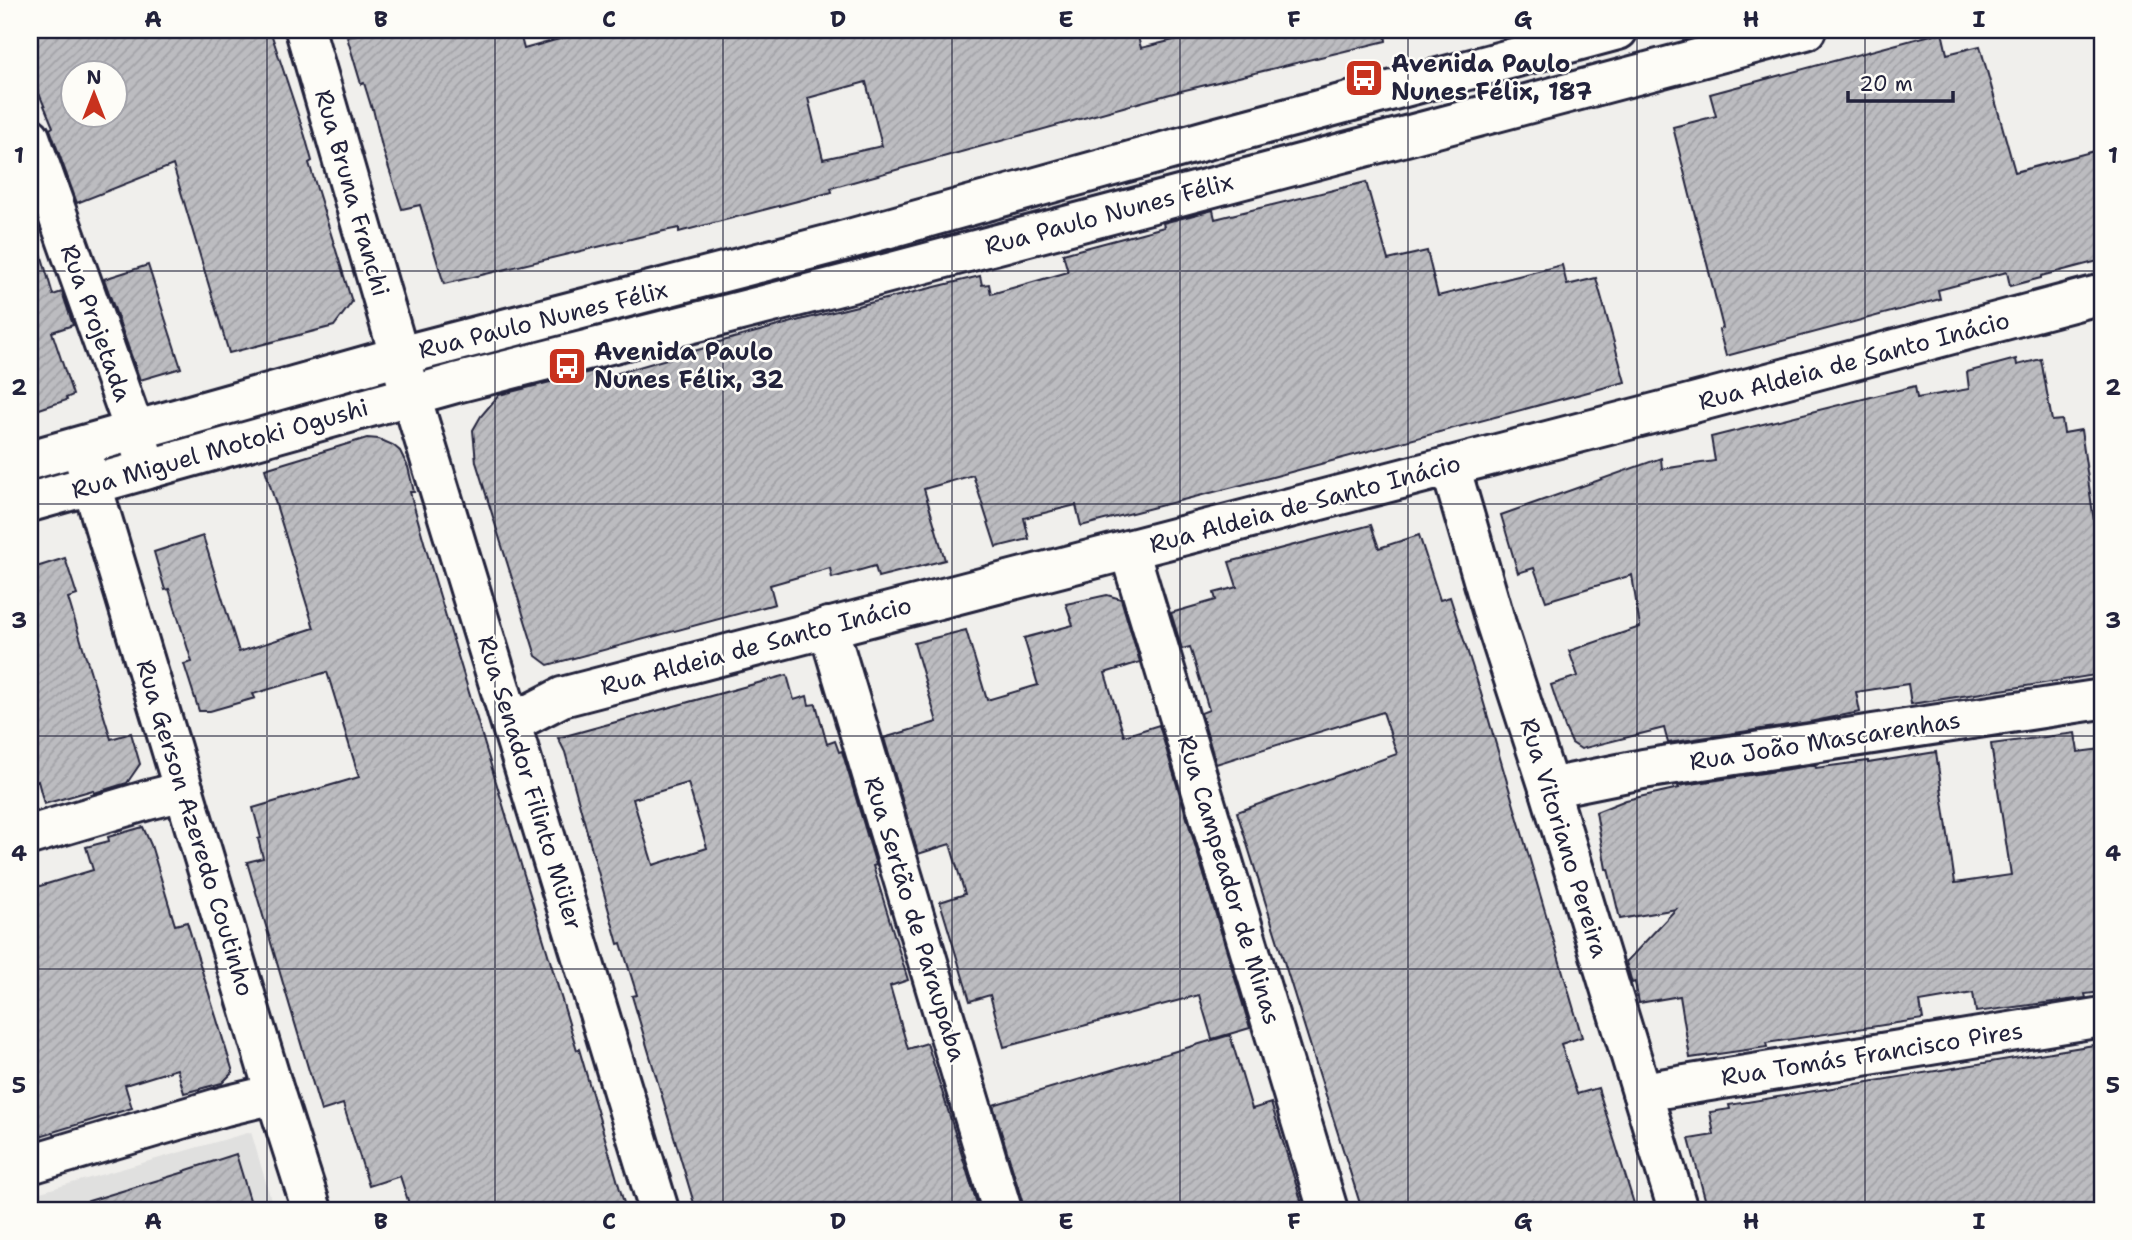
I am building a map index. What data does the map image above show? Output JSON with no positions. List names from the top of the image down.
{
  "streets": {
    "street": [
      "Rua Bruna Franchi",
      "Rua Paulo Nunes Félix",
      "Rua Projetada",
      "Rua Aldeia de Santo Inácio",
      "Rua Miguel Motoki Ogushi",
      "Rua João Mascarenhas",
      "Rua Senador Filinto Müler",
      "Rua Gerson Azeredo Coutinho",
      "Rua Vitoriano Pereira",
      "Rua Campeador de Minas",
      "Rua Sertão de Paraupaba",
      "Rua Tomás Francisco Pires"
    ]
  },
  "crossings": [
    ["Rua Bruna Franchi", "Rua Paulo Nunes Félix"],
    ["Rua Bruna Franchi", "Rua Miguel Motoki Ogushi"],
    ["Rua Bruna Franchi", "Rua Senador Filinto Müler"],
    ["Rua Paulo Nunes Félix", "Rua Miguel Motoki Ogushi"],
    ["Rua Paulo Nunes Félix", "Rua Senador Filinto Müler"],
    ["Rua Projetada", "Rua Miguel Motoki Ogushi"],
    ["Rua Aldeia de Santo Inácio", "Rua Senador Filinto Müler"],
    ["Rua Aldeia de Santo Inácio", "Rua Vitoriano Pereira"],
    ["Rua Aldeia de Santo Inácio", "Rua Campeador de Minas"],
    ["Rua Aldeia de Santo Inácio", "Rua Sertão de Paraupaba"],
    ["Rua Miguel Motoki Ogushi", "Rua Senador Filinto Müler"],
    ["Rua Miguel Motoki Ogushi", "Rua Gerson Azeredo Coutinho"],
    ["Rua João Mascarenhas", "Rua Vitoriano Pereira"],
    ["Rua Vitoriano Pereira", "Rua Tomás Francisco Pires"]
  ],
  "places": {
    "bus stop": ["Avenida Paulo Nunes Félix, 187", "Avenida Paulo Nunes Félix, 32"]
  },
  "scale_bar": "20 m",
  "north": "top",
  "grid": {
    "columns": [
      "A",
      "B",
      "C",
      "D",
      "E",
      "F",
      "G",
      "H",
      "I"
    ],
    "rows": [
      "1",
      "2",
      "3",
      "4",
      "5"
    ]
  }
}
